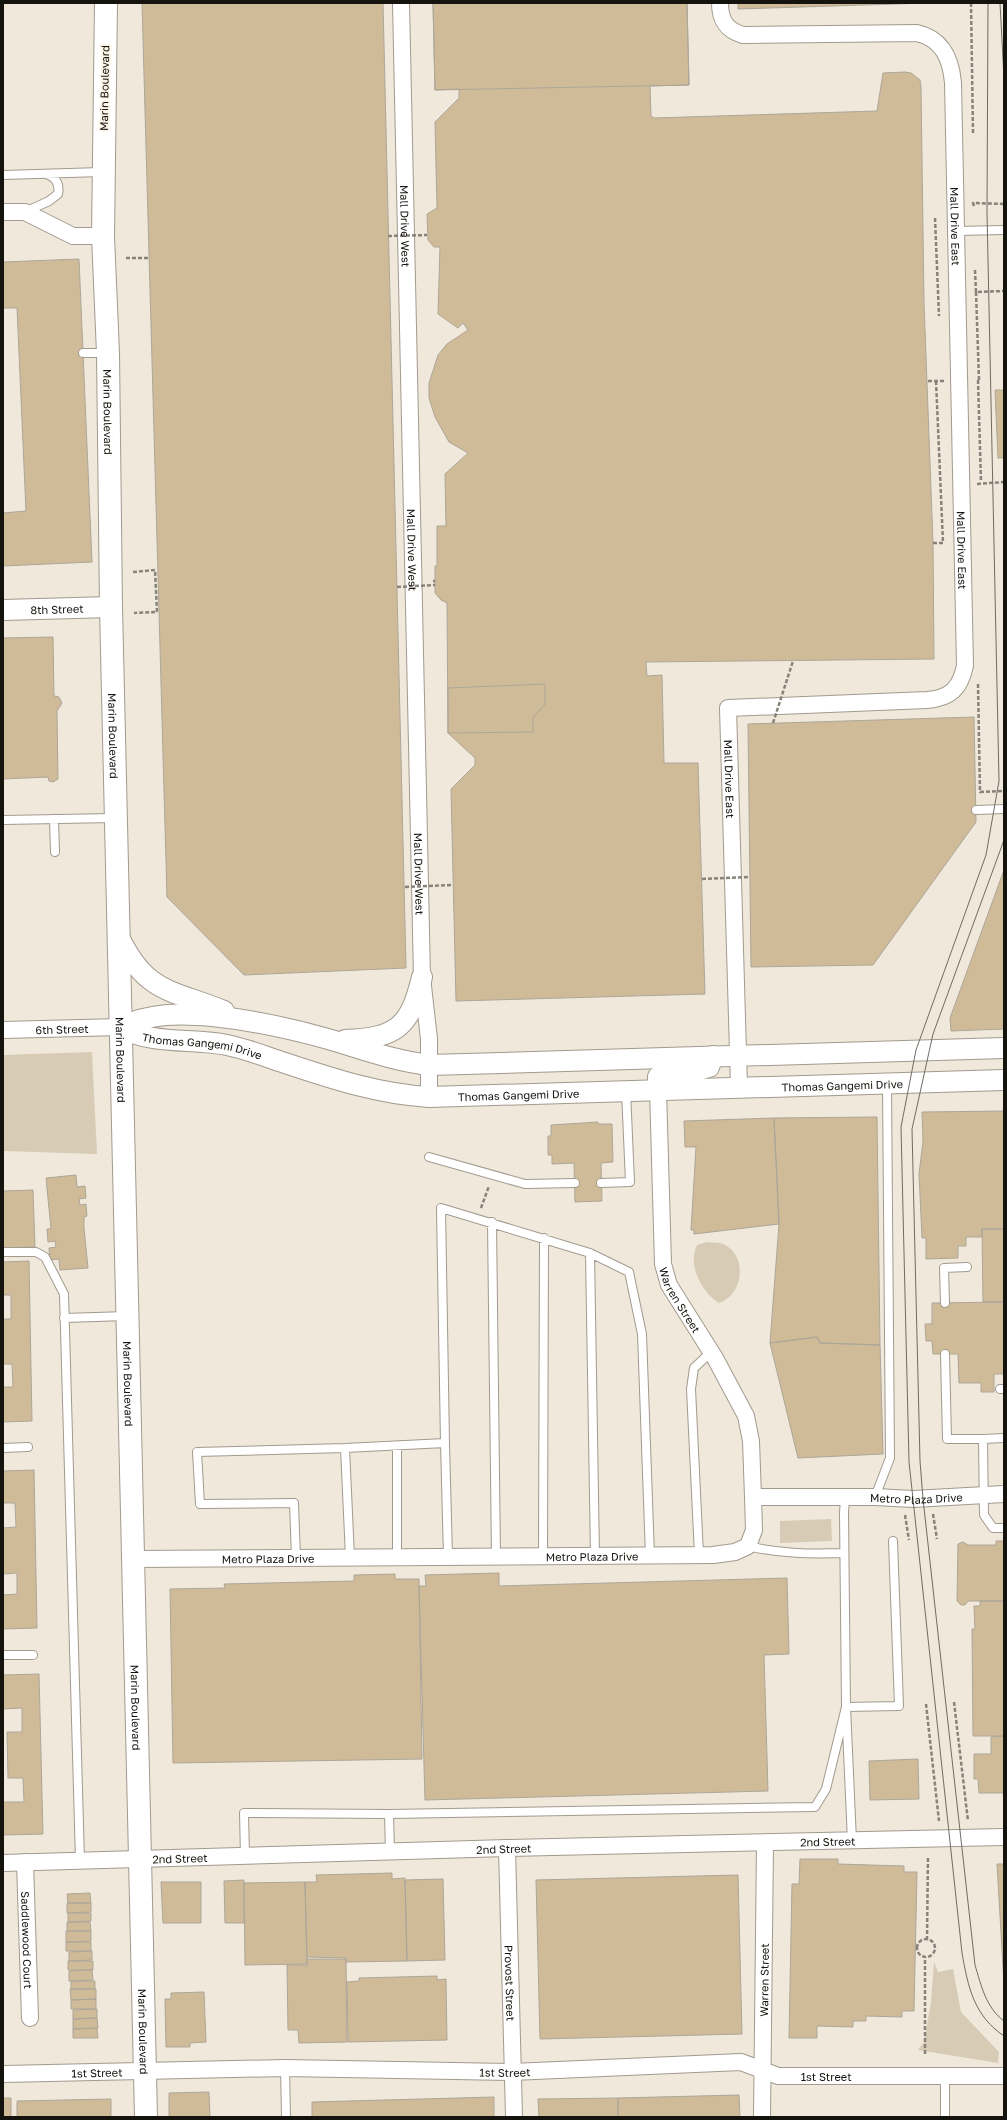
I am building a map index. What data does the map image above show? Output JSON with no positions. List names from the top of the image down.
{
  "streets": {
    "main road": ["Marin Boulevard"],
    "street": [
      "Mall Drive West",
      "Mall Drive East",
      "8th Street",
      "6th Street",
      "Thomas Gangemi Drive",
      "Warren Street",
      "Metro Plaza Drive",
      "2nd Street",
      "Saddlewood Court",
      "Provost Street",
      "1st Street"
    ]
  },
  "crossings": [
    ["Marin Boulevard", "8th Street"],
    ["Marin Boulevard", "6th Street"],
    ["Marin Boulevard", "Thomas Gangemi Drive"],
    ["Marin Boulevard", "Metro Plaza Drive"],
    ["Marin Boulevard", "2nd Street"],
    ["Marin Boulevard", "1st Street"],
    ["Mall Drive West", "Thomas Gangemi Drive"],
    ["Mall Drive East", "Thomas Gangemi Drive"],
    ["6th Street", "Thomas Gangemi Drive"],
    ["Thomas Gangemi Drive", "Warren Street"],
    ["Warren Street", "Metro Plaza Drive"],
    ["Warren Street", "2nd Street"],
    ["Warren Street", "1st Street"],
    ["2nd Street", "Saddlewood Court"],
    ["2nd Street", "Provost Street"],
    ["Provost Street", "1st Street"]
  ]
}
